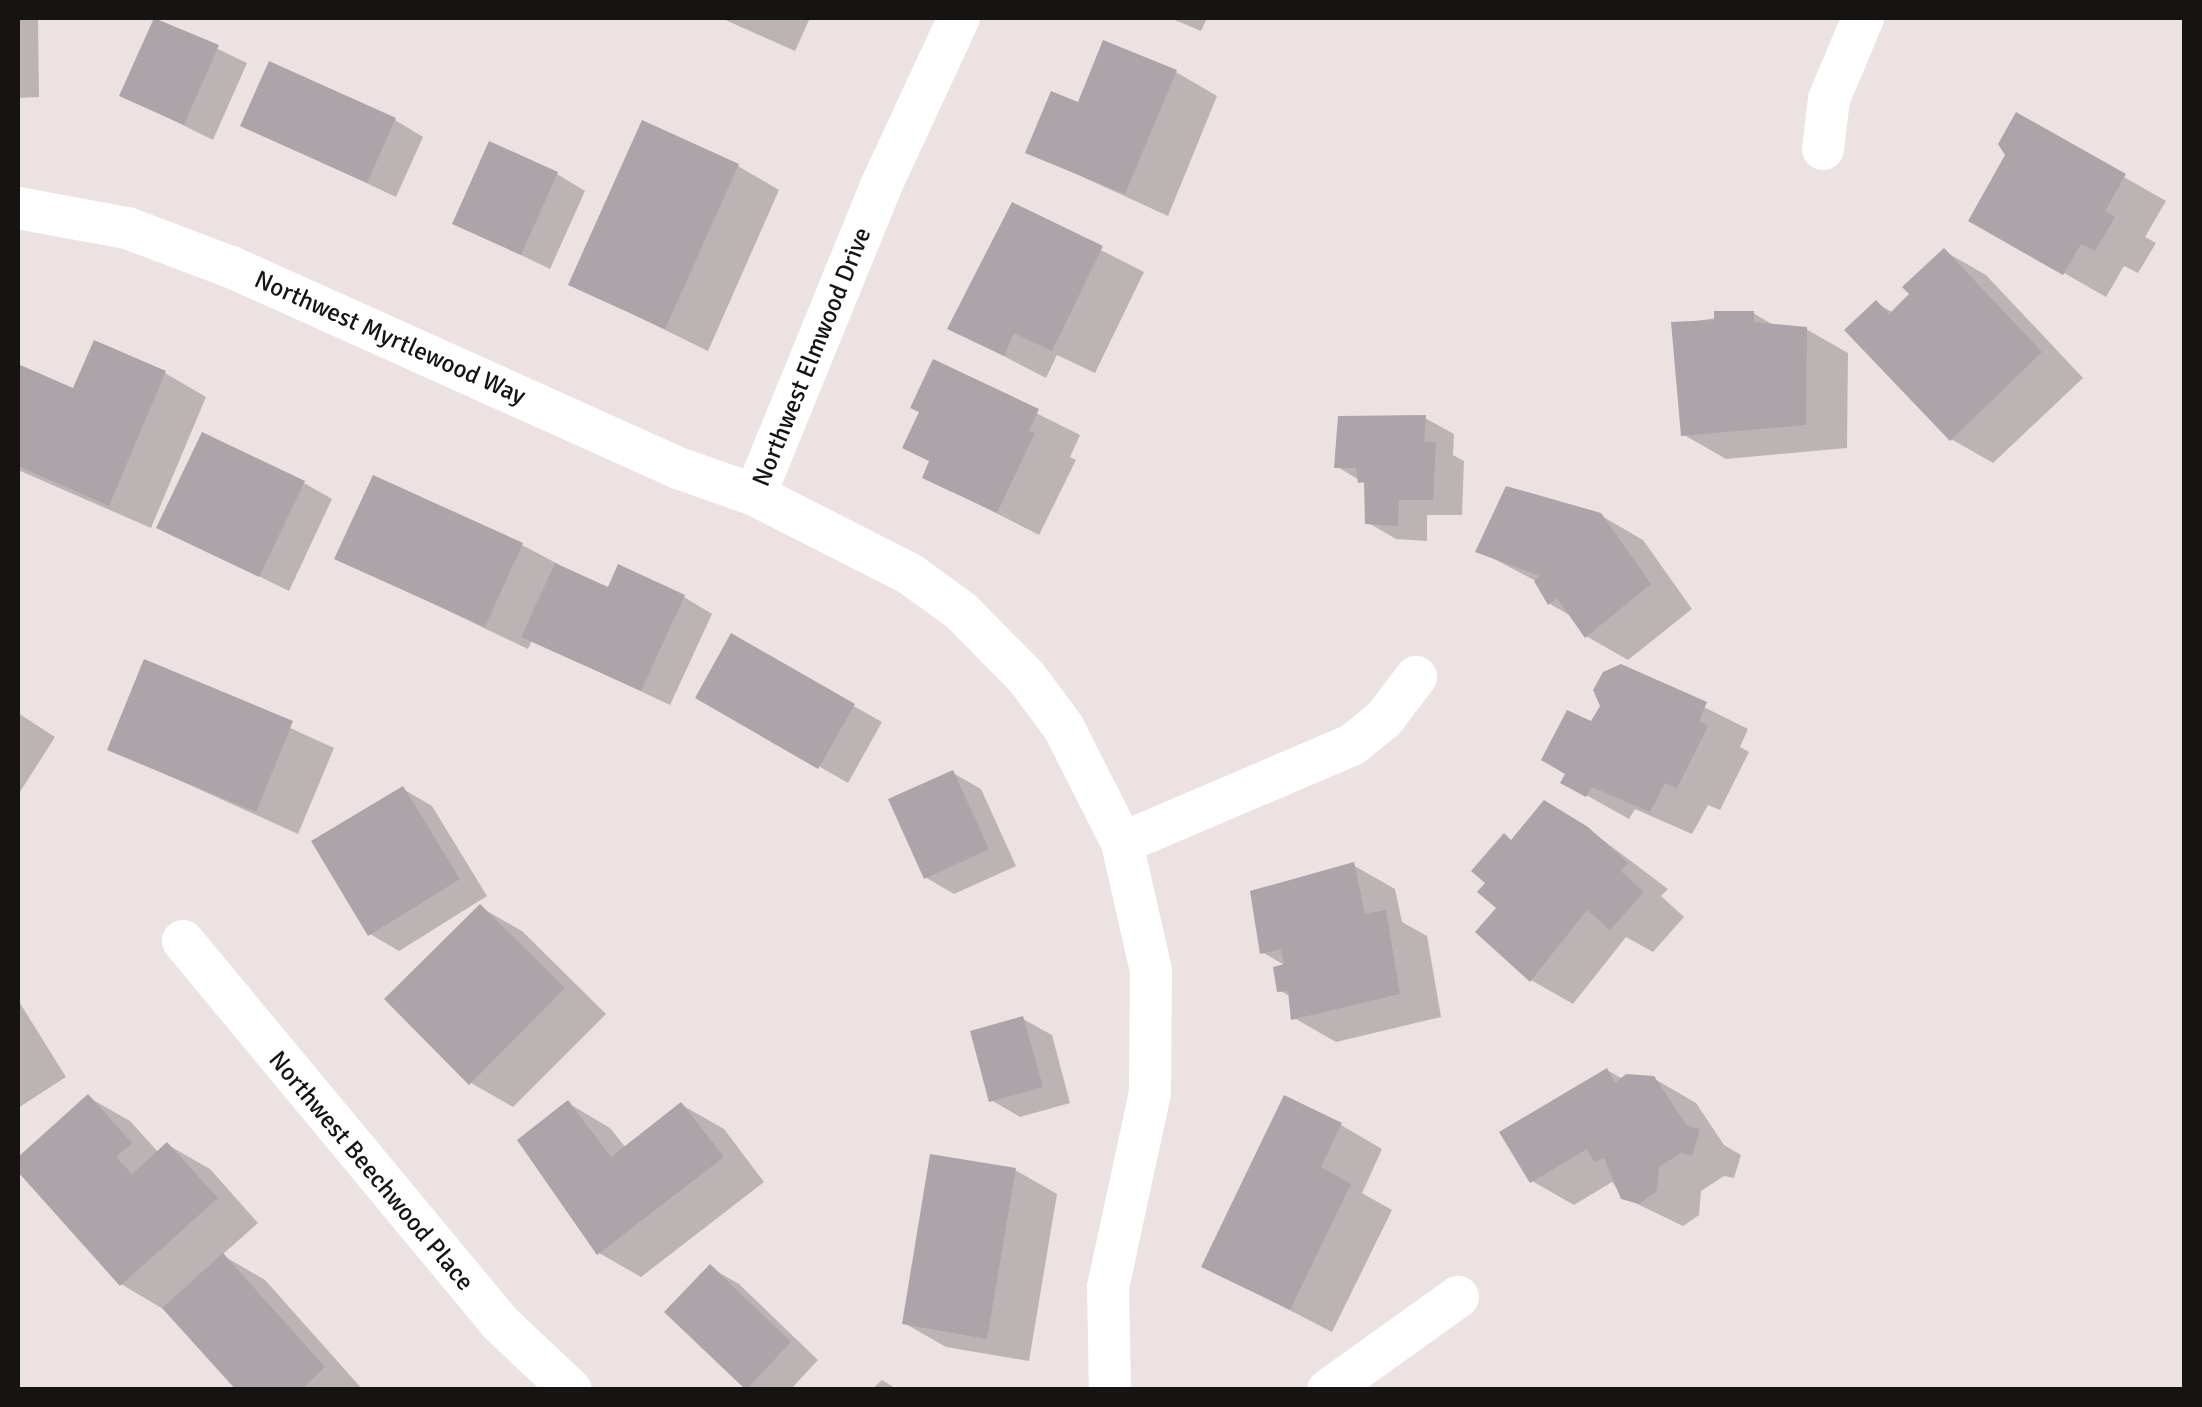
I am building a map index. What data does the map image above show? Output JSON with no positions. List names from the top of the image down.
{
  "streets": {
    "street": ["Northwest Myrtlewood Way", "Northwest Elmwood Drive", "Northwest Beechwood Place"]
  },
  "crossings": [
    ["Northwest Myrtlewood Way", "Northwest Elmwood Drive"]
  ]
}
